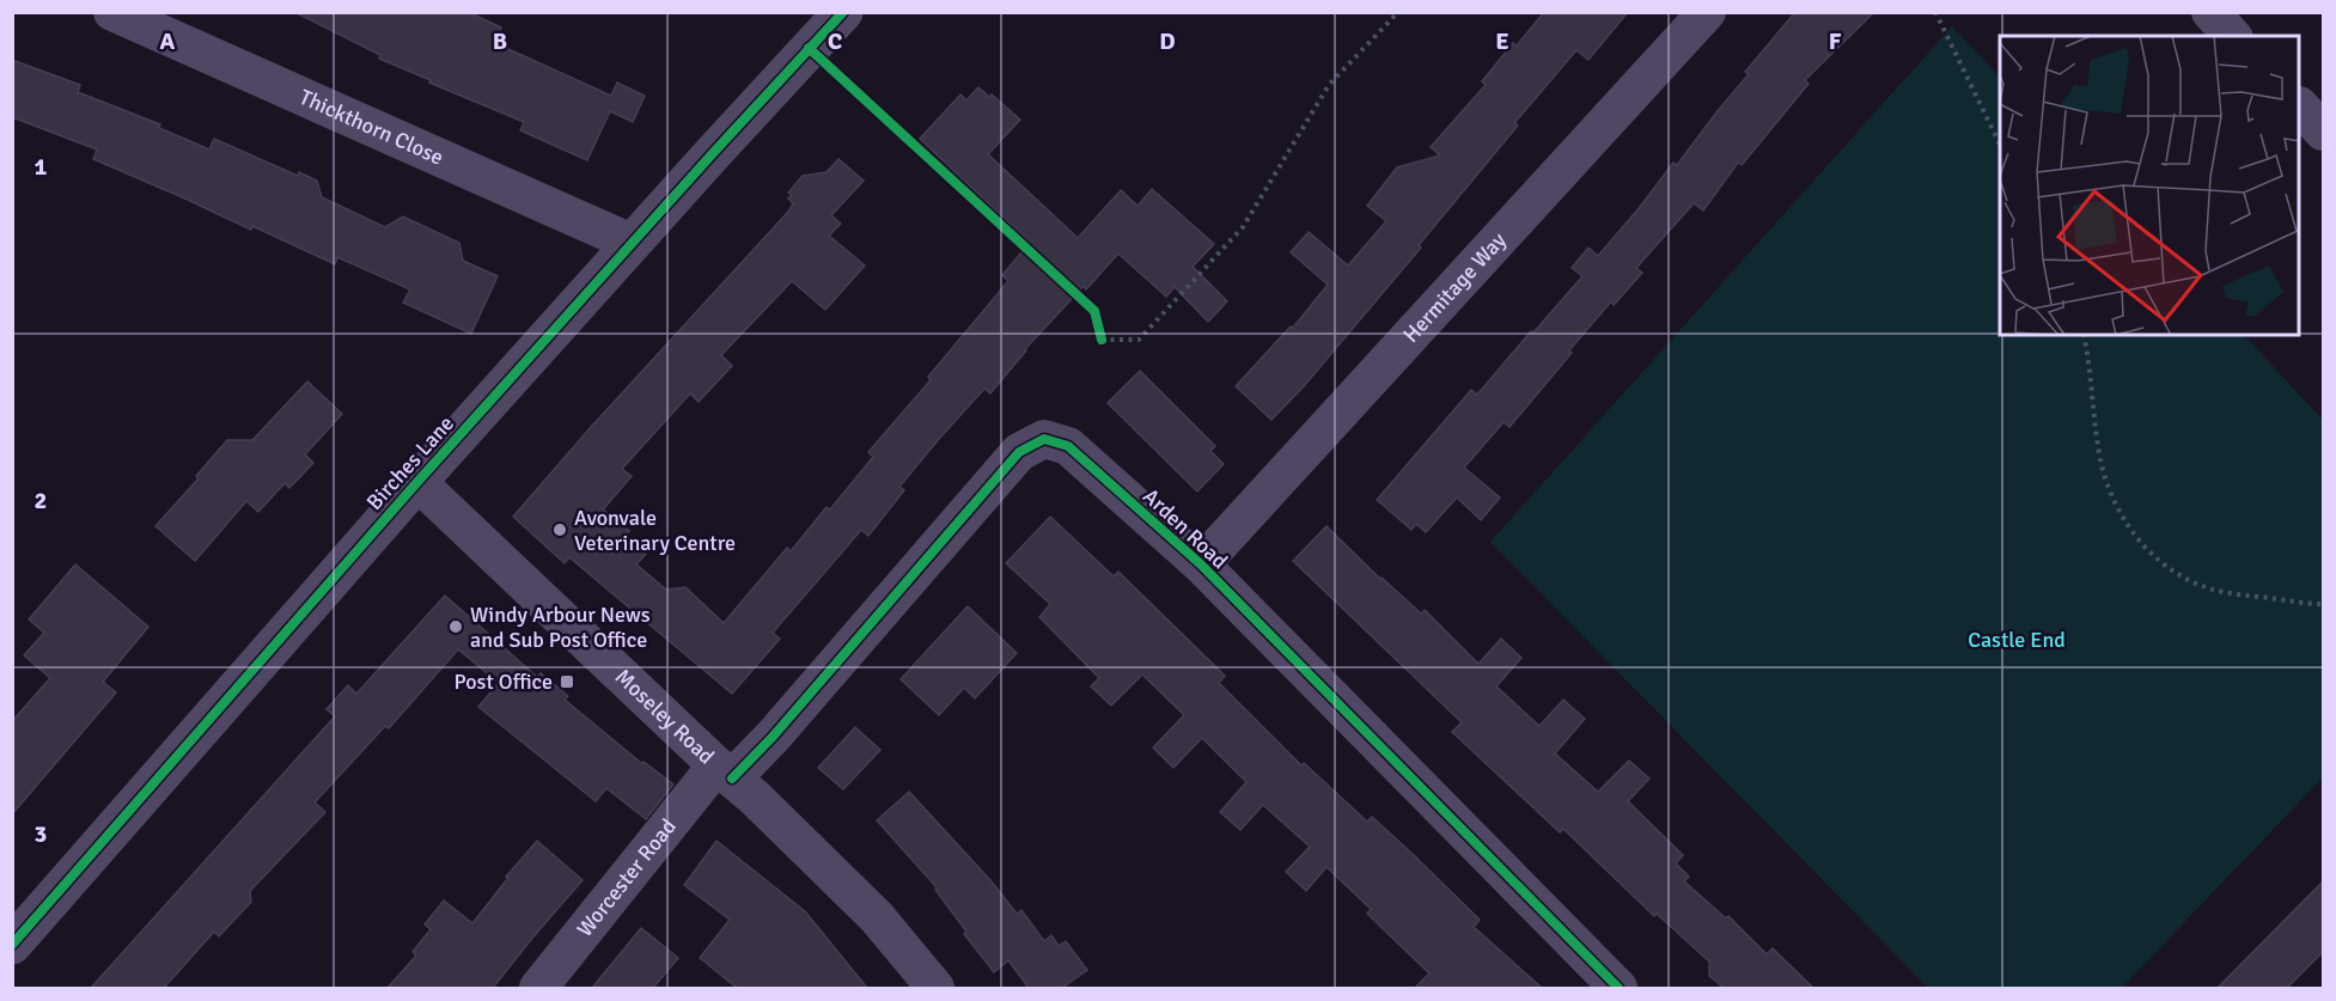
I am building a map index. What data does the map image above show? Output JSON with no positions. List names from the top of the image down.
{
  "streets": {
    "street": [
      "Thickthorn Close",
      "Hermitage Way",
      "Birches Lane",
      "Arden Road",
      "Moseley Road",
      "Worcester Road"
    ]
  },
  "crossings": [
    ["Thickthorn Close", "Birches Lane"],
    ["Hermitage Way", "Arden Road"],
    ["Birches Lane", "Moseley Road"],
    ["Arden Road", "Moseley Road"],
    ["Arden Road", "Worcester Road"],
    ["Moseley Road", "Worcester Road"]
  ],
  "parks": ["Castle End"],
  "places": {
    "other": ["Avonvale Veterinary Centre", "Windy Arbour News and Sub Post Office"],
    "transit": ["Post Office"]
  },
  "grid": {
    "columns": [
      "A",
      "B",
      "C",
      "D",
      "E",
      "F"
    ],
    "rows": ["1", "2", "3"]
  }
}
